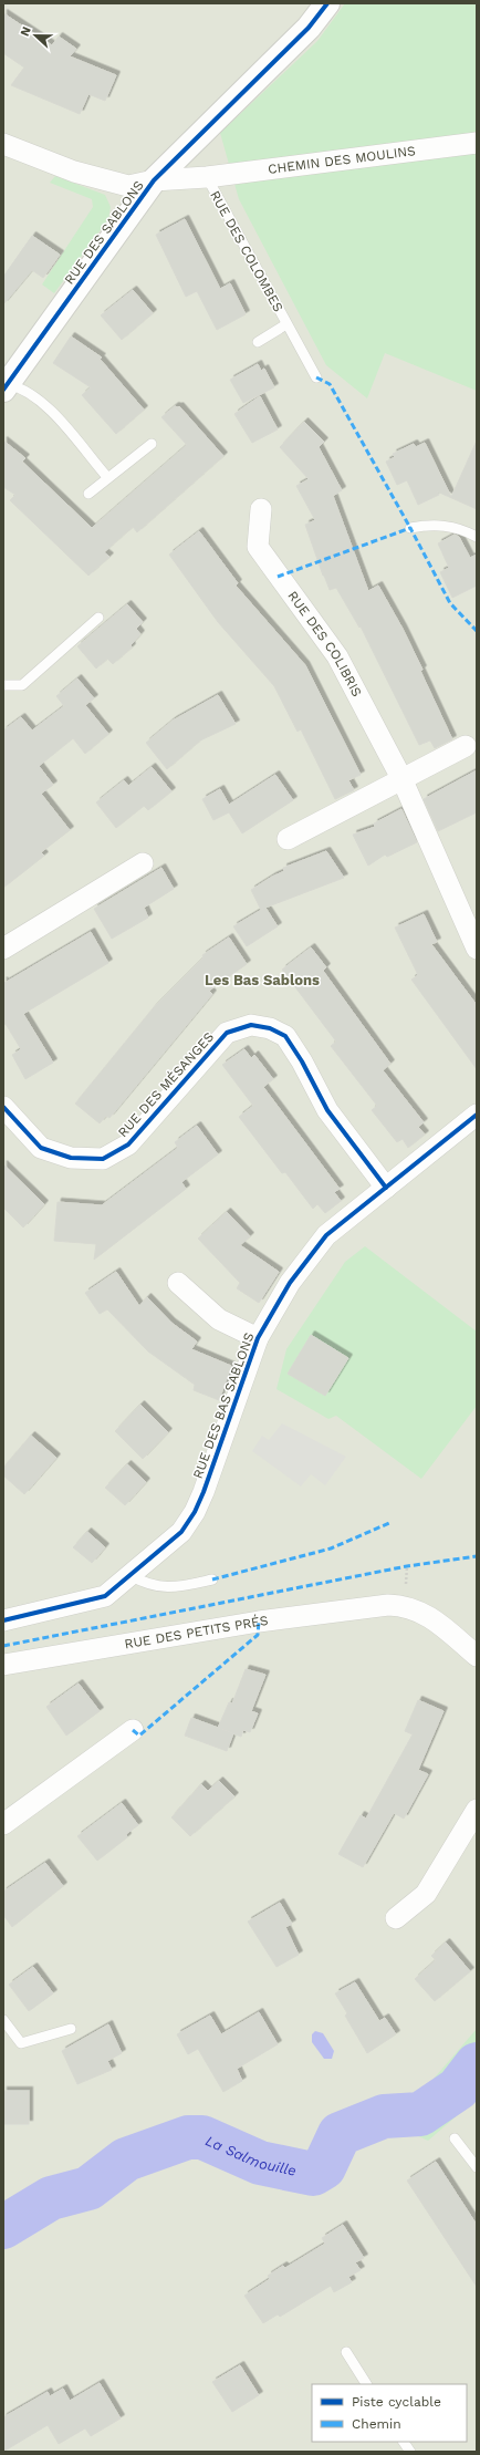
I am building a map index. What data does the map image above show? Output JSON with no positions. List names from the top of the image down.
{
  "streets": {
    "street": [
      "CHEMIN DES MOULINS",
      "RUE DES SABLONS",
      "RUE DES COLIBRIS",
      "RUE DES MÉSANGES",
      "RUE DES BAS SABLONS",
      "RUE DES PETITS PRÉS"
    ],
    "lane": ["RUE DES COLOMBES"]
  },
  "crossings": [
    ["CHEMIN DES MOULINS", "RUE DES SABLONS"],
    ["CHEMIN DES MOULINS", "RUE DES COLOMBES"],
    ["RUE DES SABLONS", "RUE DES COLOMBES"],
    ["RUE DES MÉSANGES", "RUE DES BAS SABLONS"]
  ],
  "districts": ["Les Bas Sablons"],
  "water": ["La Salmouille"],
  "legend": ["Piste cyclable", "Chemin"],
  "north": "left"
}
